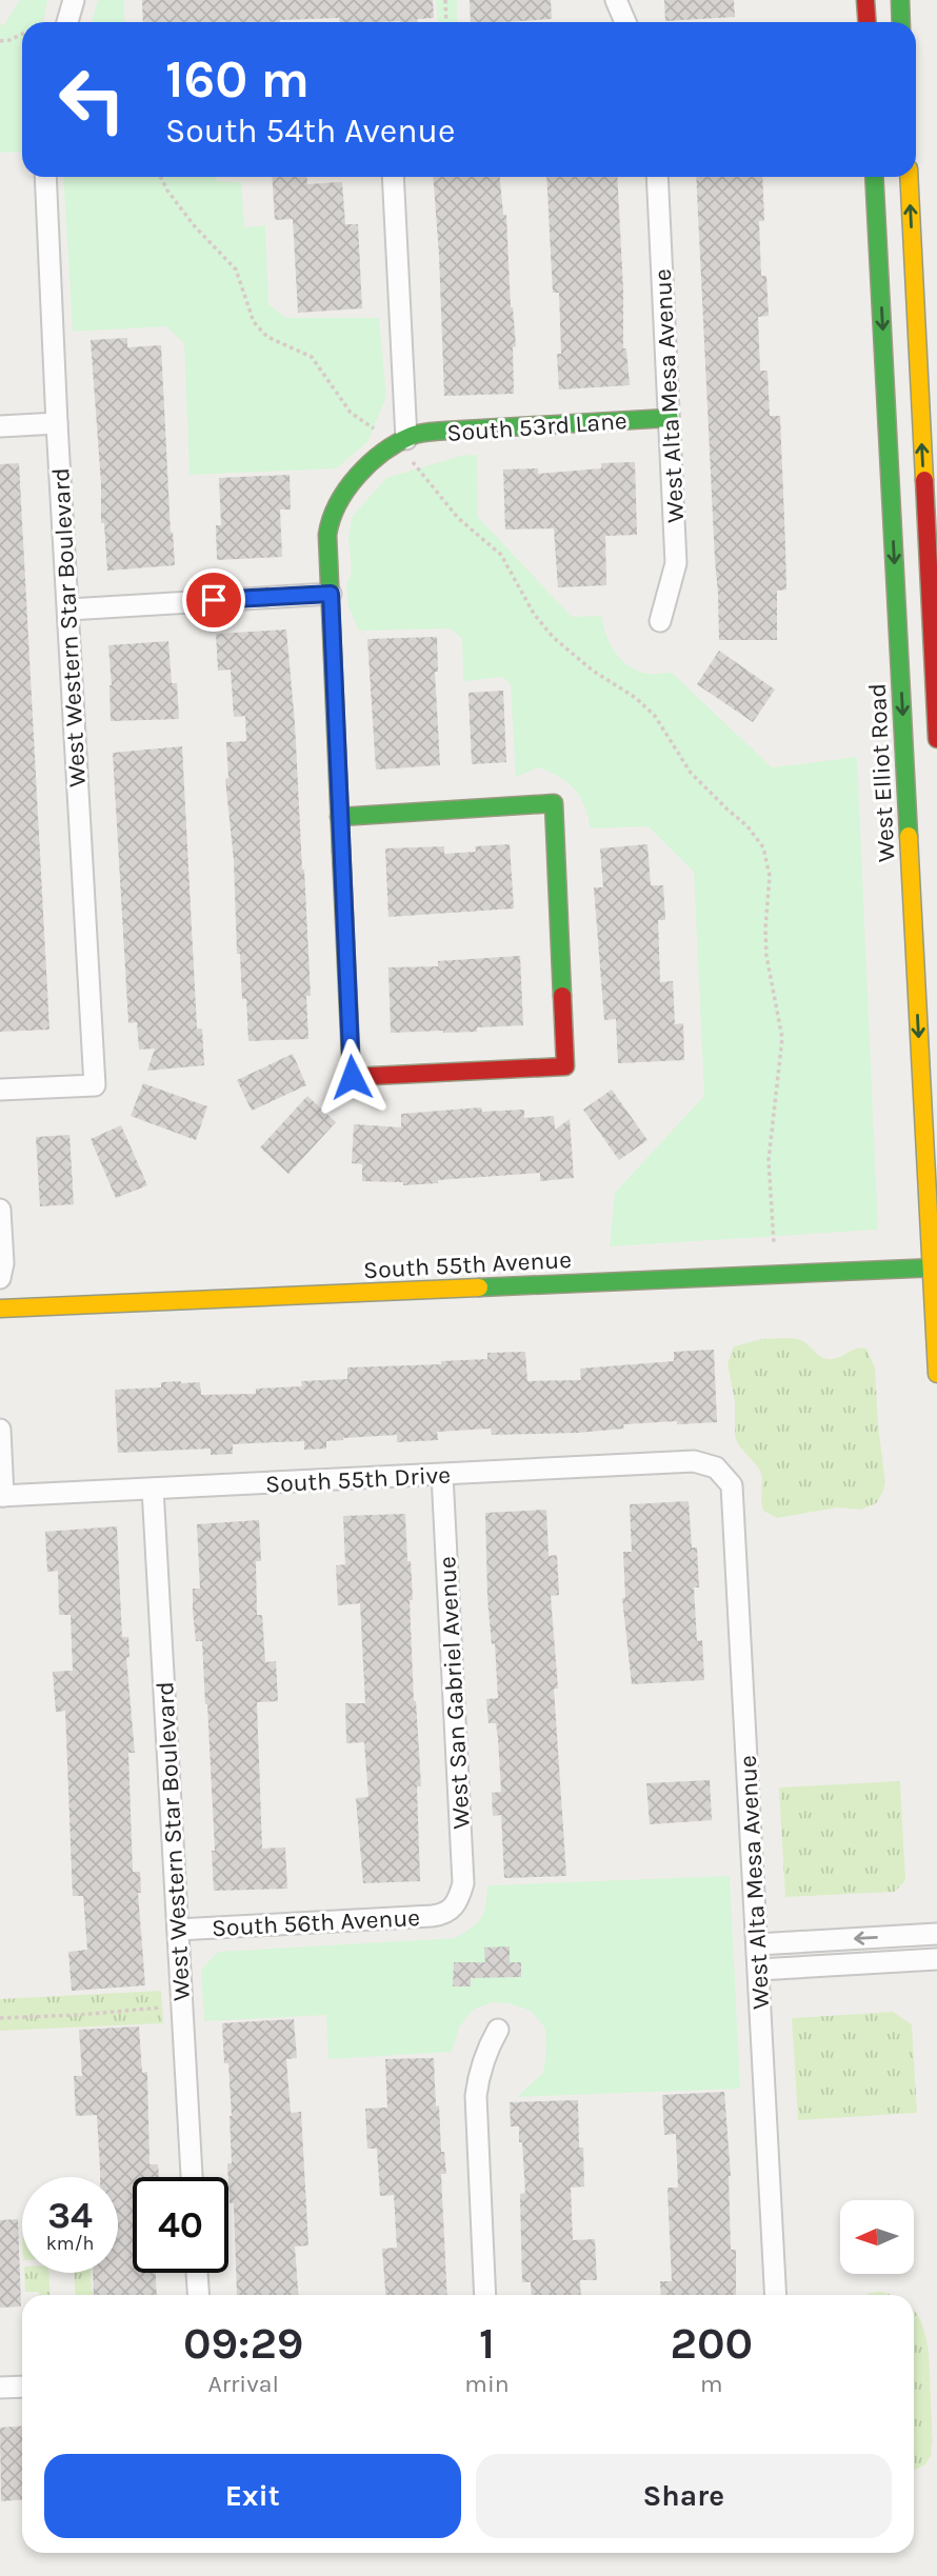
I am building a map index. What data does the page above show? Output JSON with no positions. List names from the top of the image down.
{
  "streets": {
    "street": [
      "West Alta Mesa Avenue",
      "South 53rd Lane",
      "West Western Star Boulevard",
      "West Elliot Road",
      "South 55th Avenue",
      "South 55th Drive",
      "West San Gabriel Avenue",
      "South 56th Avenue"
    ]
  },
  "crossings": [
    ["West Alta Mesa Avenue", "South 53rd Lane"],
    ["West Alta Mesa Avenue", "South 55th Drive"],
    ["West Western Star Boulevard", "South 55th Drive"],
    ["West Western Star Boulevard", "South 56th Avenue"],
    ["West Elliot Road", "South 55th Avenue"],
    ["South 55th Drive", "West San Gabriel Avenue"],
    ["West San Gabriel Avenue", "South 56th Avenue"]
  ],
  "north": "left",
  "page": {
    "turn": ["160 m", "South 54th Avenue"],
    "speed": "34 km/h",
    "limit": "40",
    "eta": [
      "09:29",
      "Arrival",
      "1",
      "min",
      "200",
      "m"
    ],
    "buttons": ["Exit", "Share"]
  }
}
